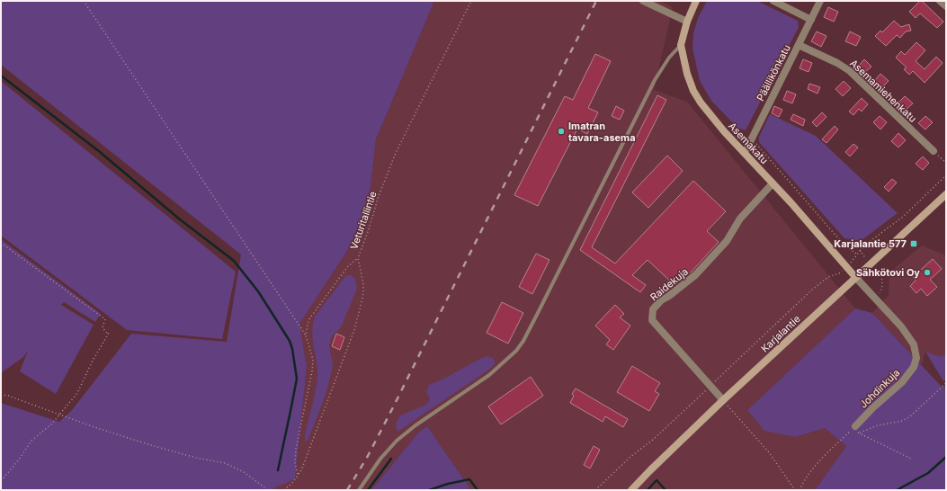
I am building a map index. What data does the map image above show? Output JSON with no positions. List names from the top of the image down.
{
  "streets": {
    "main road": ["Asemakatu", "Karjalantie"],
    "street": [
      "Päällikönkatu",
      "Asemamiehenkatu",
      "Raidekuja",
      "Johdinkuja"
    ],
    "path": ["Veturitallintie"]
  },
  "crossings": [
    ["Päällikönkatu", "Asemamiehenkatu"],
    ["Päällikönkatu", "Asemakatu"],
    ["Asemakatu", "Raidekuja"],
    ["Asemakatu", "Karjalantie"],
    ["Asemakatu", "Johdinkuja"],
    ["Raidekuja", "Karjalantie"],
    ["Karjalantie", "Johdinkuja"]
  ],
  "places": {
    "other": ["Imatran tavara-asema", "Sähkötovi Oy"],
    "transit": ["Karjalantie 577"]
  }
}
